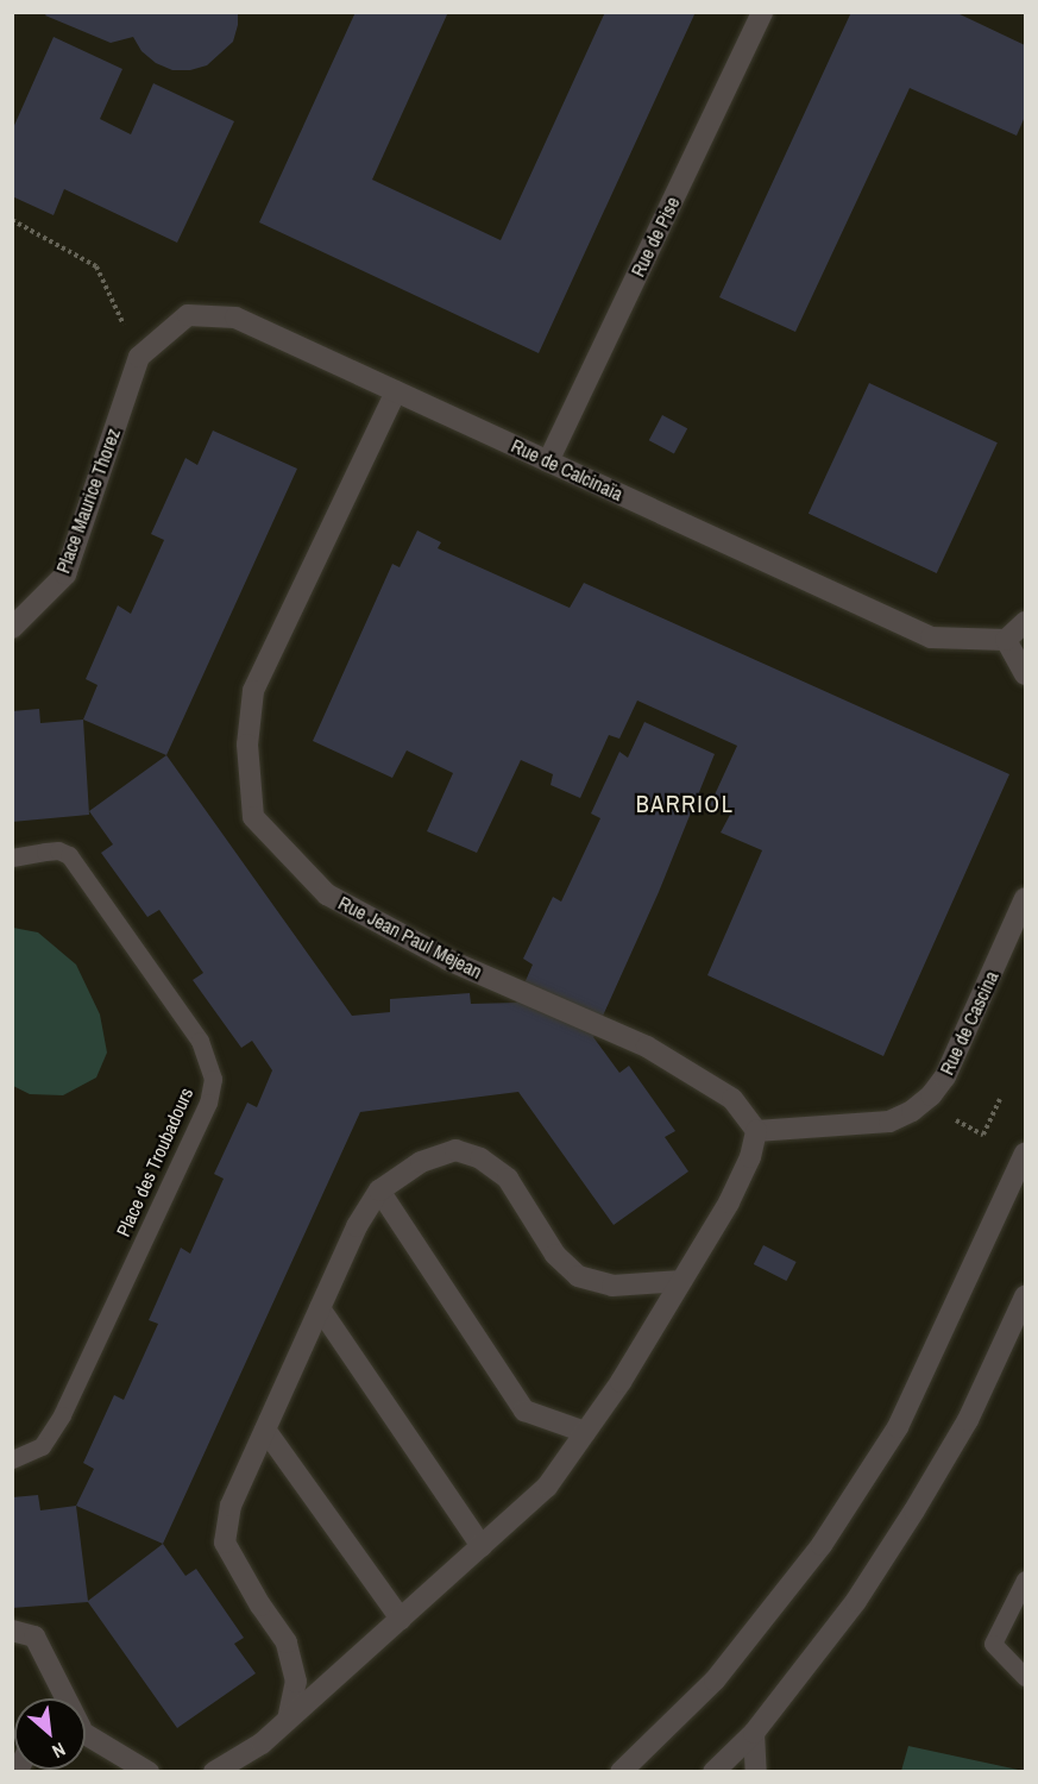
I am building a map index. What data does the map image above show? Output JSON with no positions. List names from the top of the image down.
{
  "streets": {
    "street": [
      "Rue de Pise",
      "Rue de Calcinaïa",
      "Place Maurice Thorez",
      "Rue Jean Paul Mejean",
      "Rue de Cascina"
    ],
    "lane": ["Place des Troubadours"]
  },
  "crossings": [
    ["Rue de Pise", "Rue de Calcinaïa"],
    ["Rue de Calcinaïa", "Place Maurice Thorez"],
    ["Rue de Calcinaïa", "Rue Jean Paul Mejean"],
    ["Rue Jean Paul Mejean", "Rue de Cascina"]
  ],
  "districts": ["BARRIOL"],
  "north": "bottom right"
}
